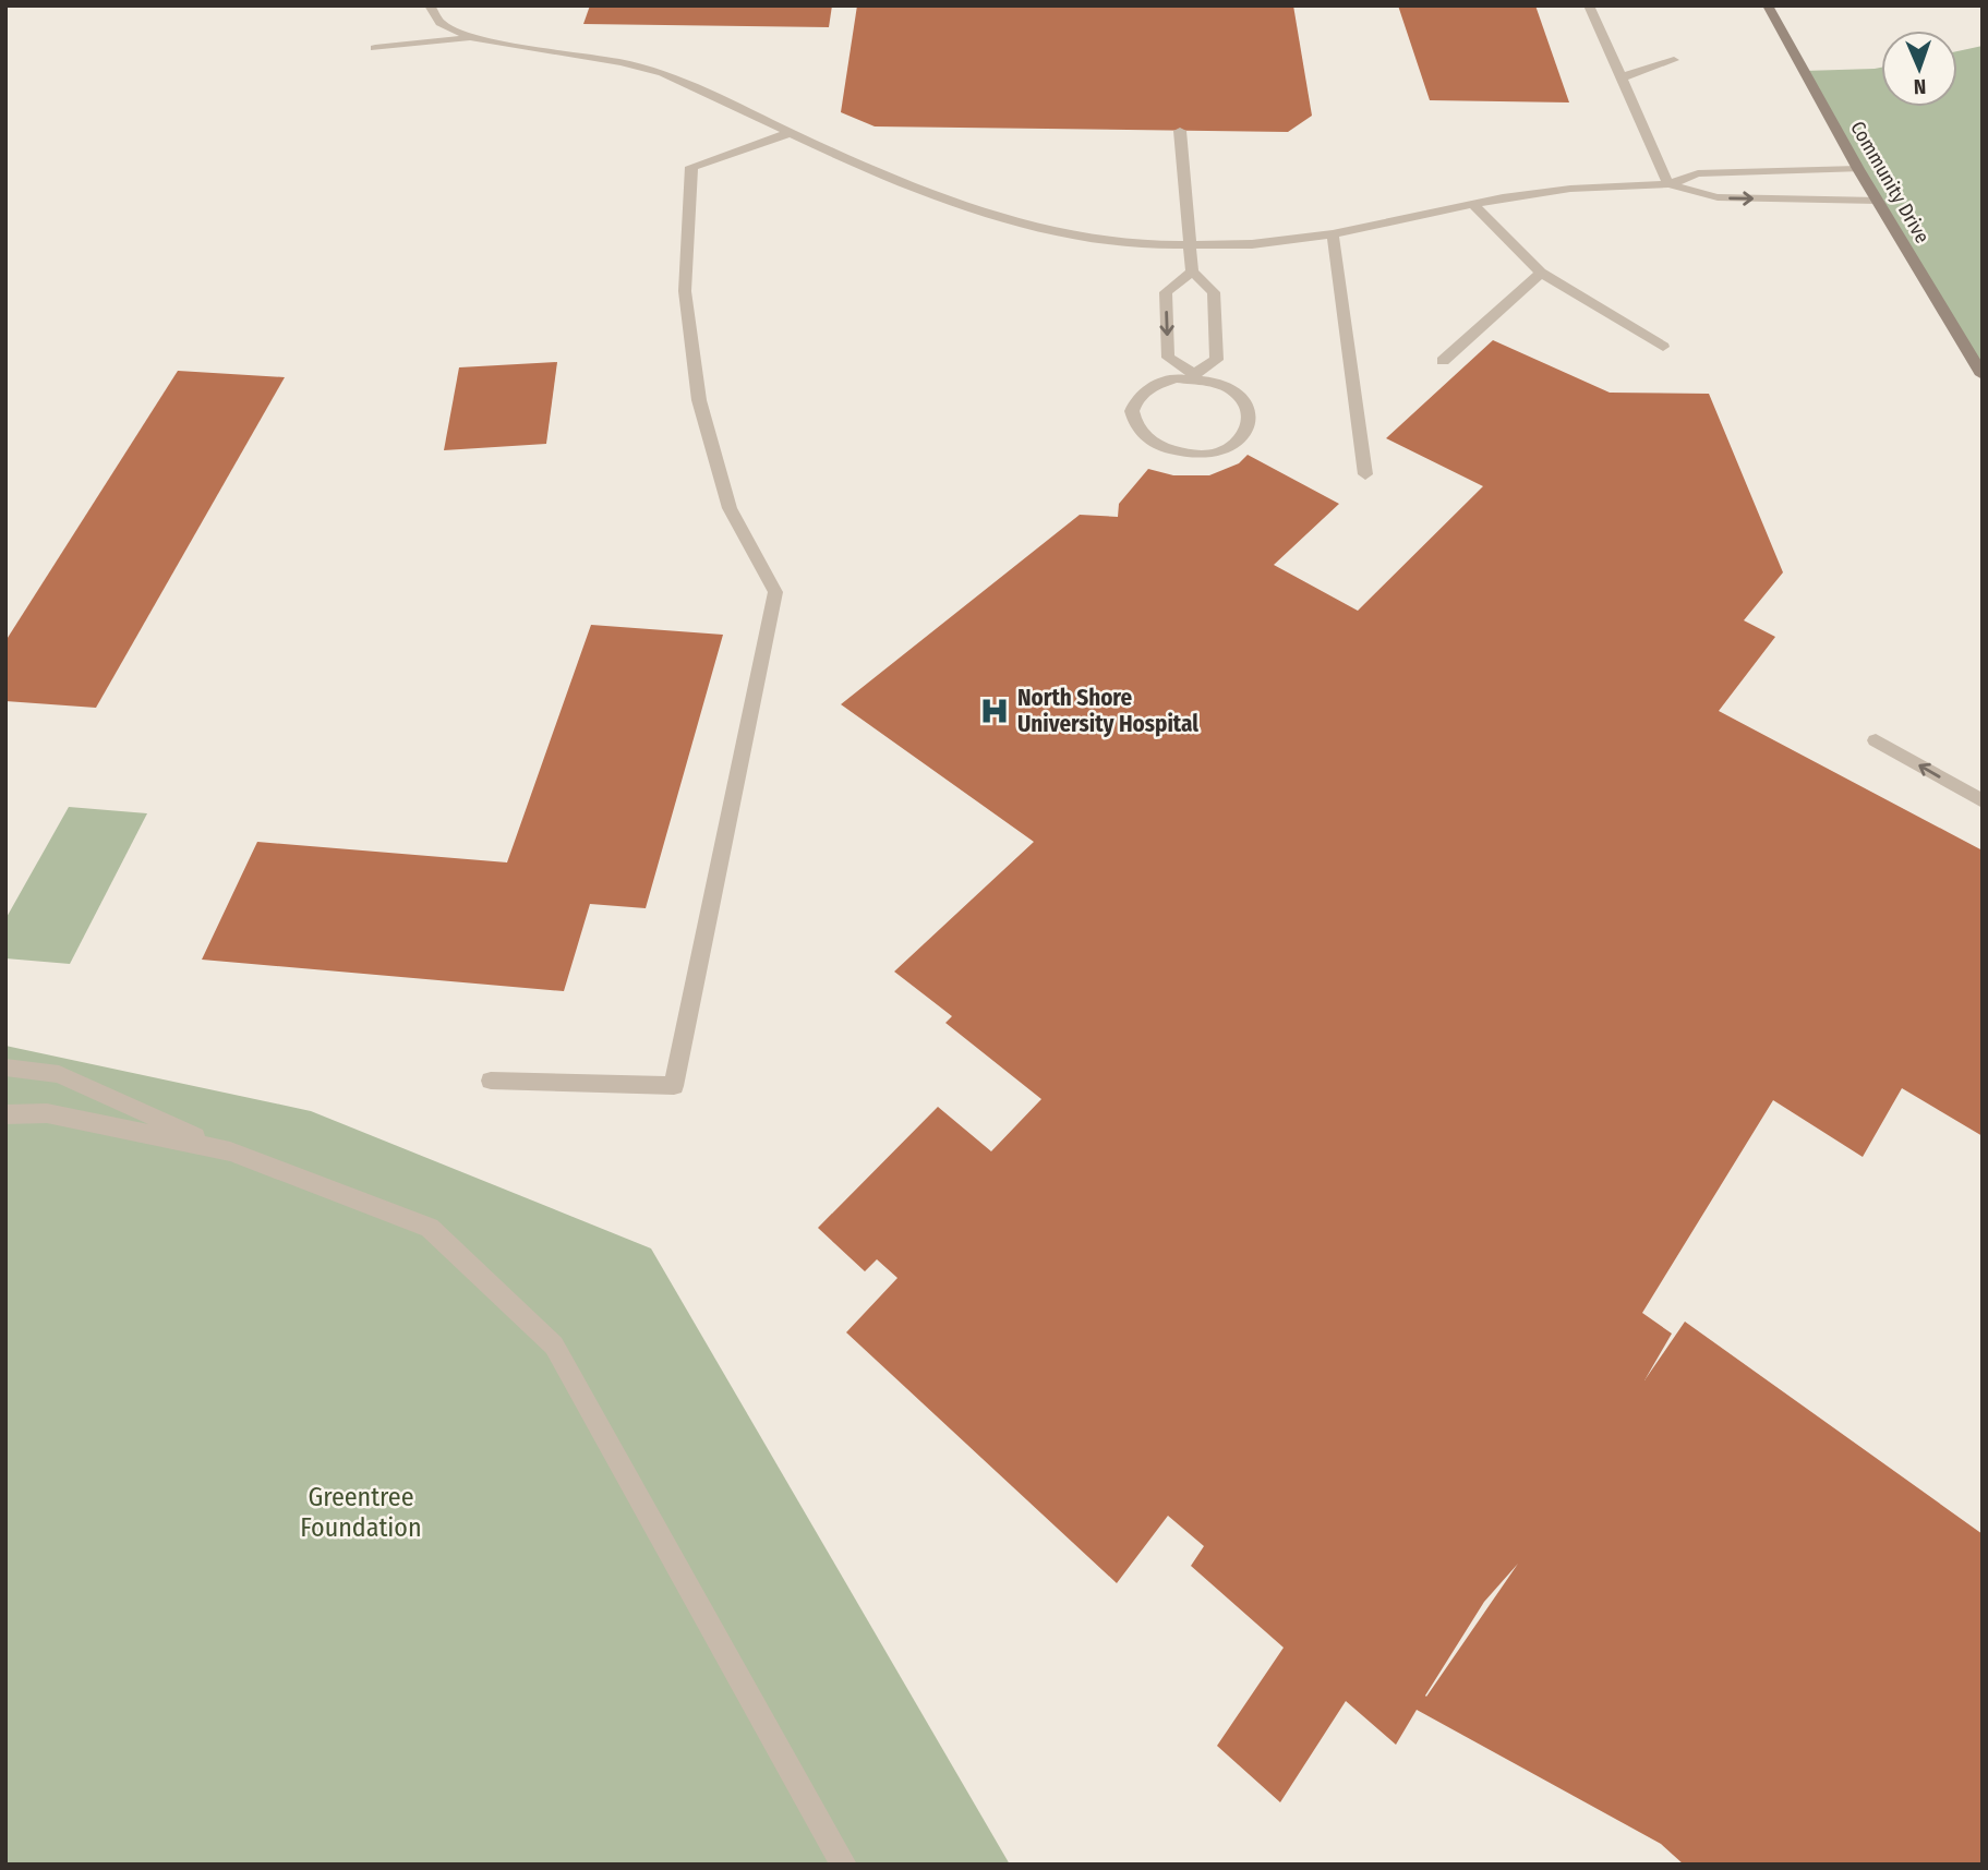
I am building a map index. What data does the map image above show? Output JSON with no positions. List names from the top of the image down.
{
  "streets": {
    "main road": ["Community Drive"]
  },
  "parks": ["Greentree Foundation"],
  "places": {
    "hospital": ["North Shore University Hospital"]
  },
  "north": "bottom"
}
